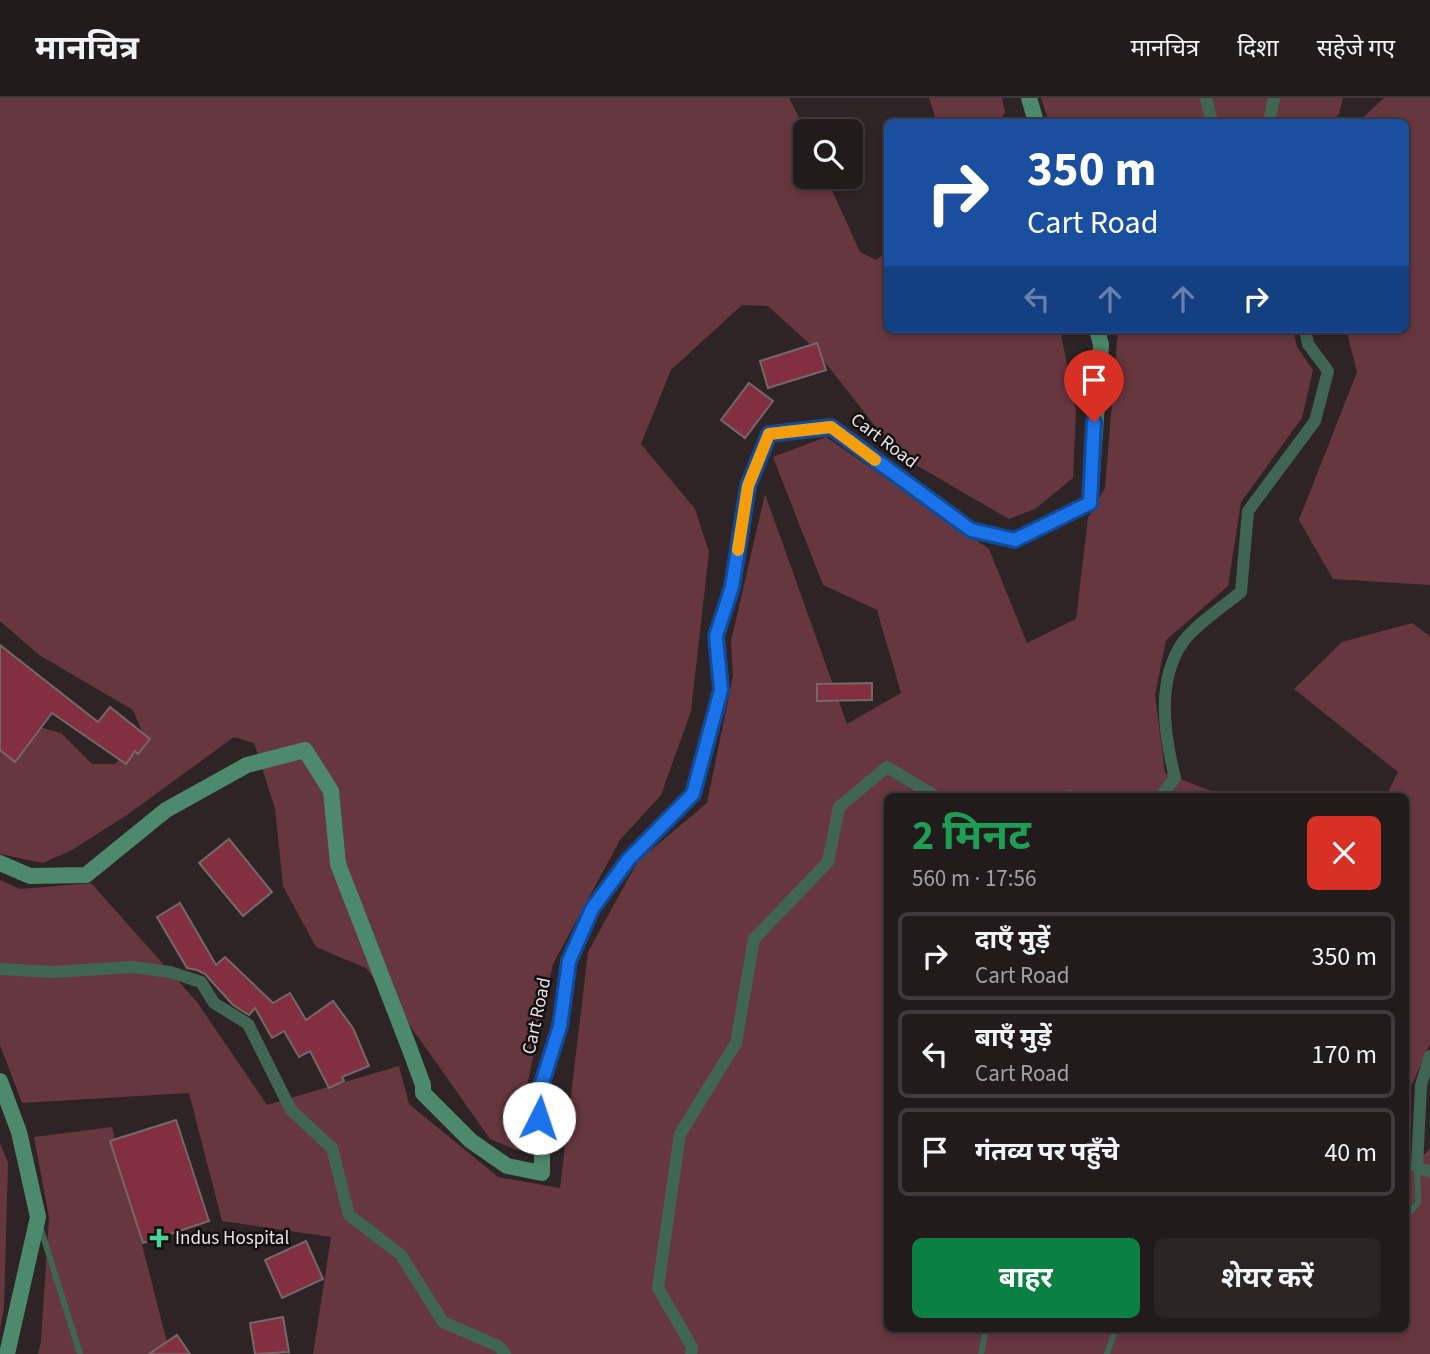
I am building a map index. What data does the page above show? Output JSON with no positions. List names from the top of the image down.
{
  "streets": {
    "main road": ["Cart Road"]
  },
  "places": {
    "health": ["Indus Hospital"]
  },
  "page": {
    "header": "मानचित्र",
    "nav": ["मानचित्र", "दिशा", "सहेजे गए"],
    "turn": ["350 m", "Cart Road"],
    "heading": ["2 मिनट", "560 m · 17:56"],
    "list": [
      {
        "name": "दाएँ मुड़ें",
        "note": "Cart Road",
        "value": "350 m"
      },
      {
        "name": "बाएँ मुड़ें",
        "note": "Cart Road",
        "value": "170 m"
      },
      {
        "name": "गंतव्य पर पहुँचे",
        "value": "40 m"
      }
    ],
    "buttons": ["बाहर", "शेयर करें"]
  }
}
